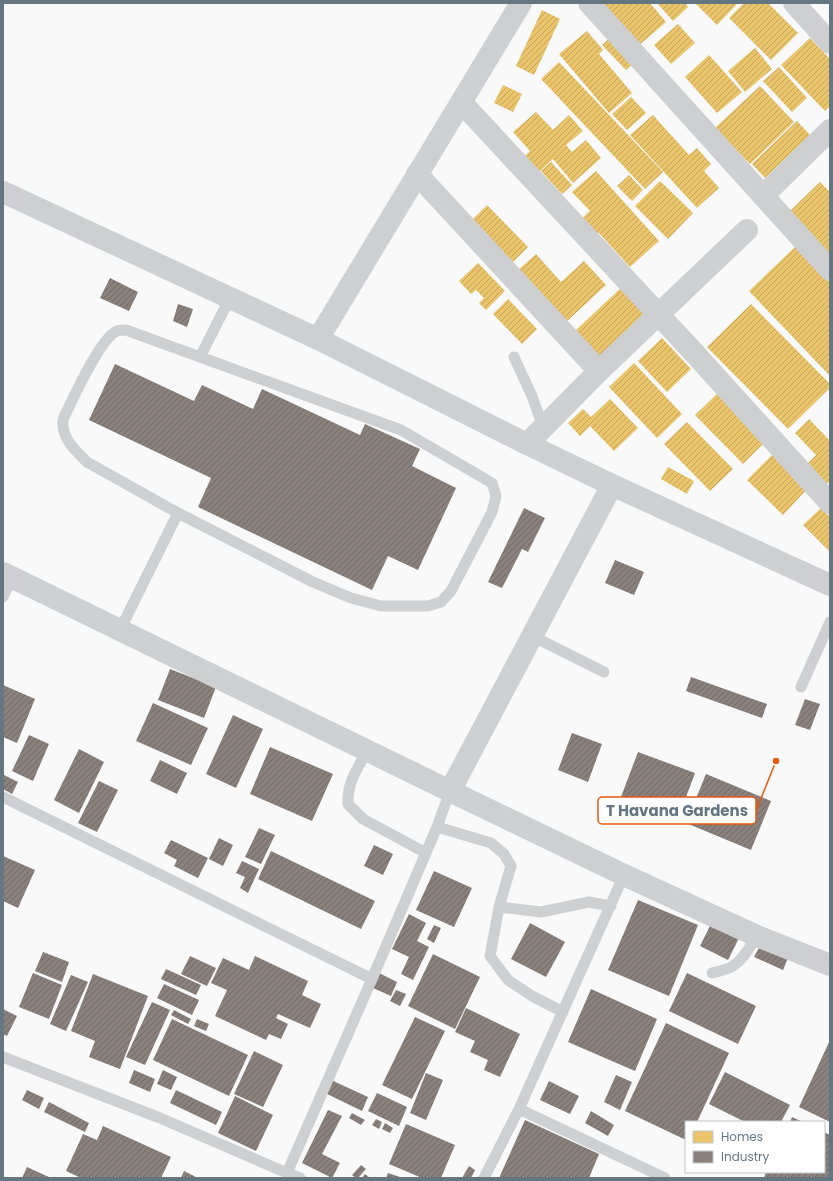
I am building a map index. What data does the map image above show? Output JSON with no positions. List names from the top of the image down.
{
  "places": ["T Havana Gardens"],
  "legend": ["Homes", "Industry"]
}
